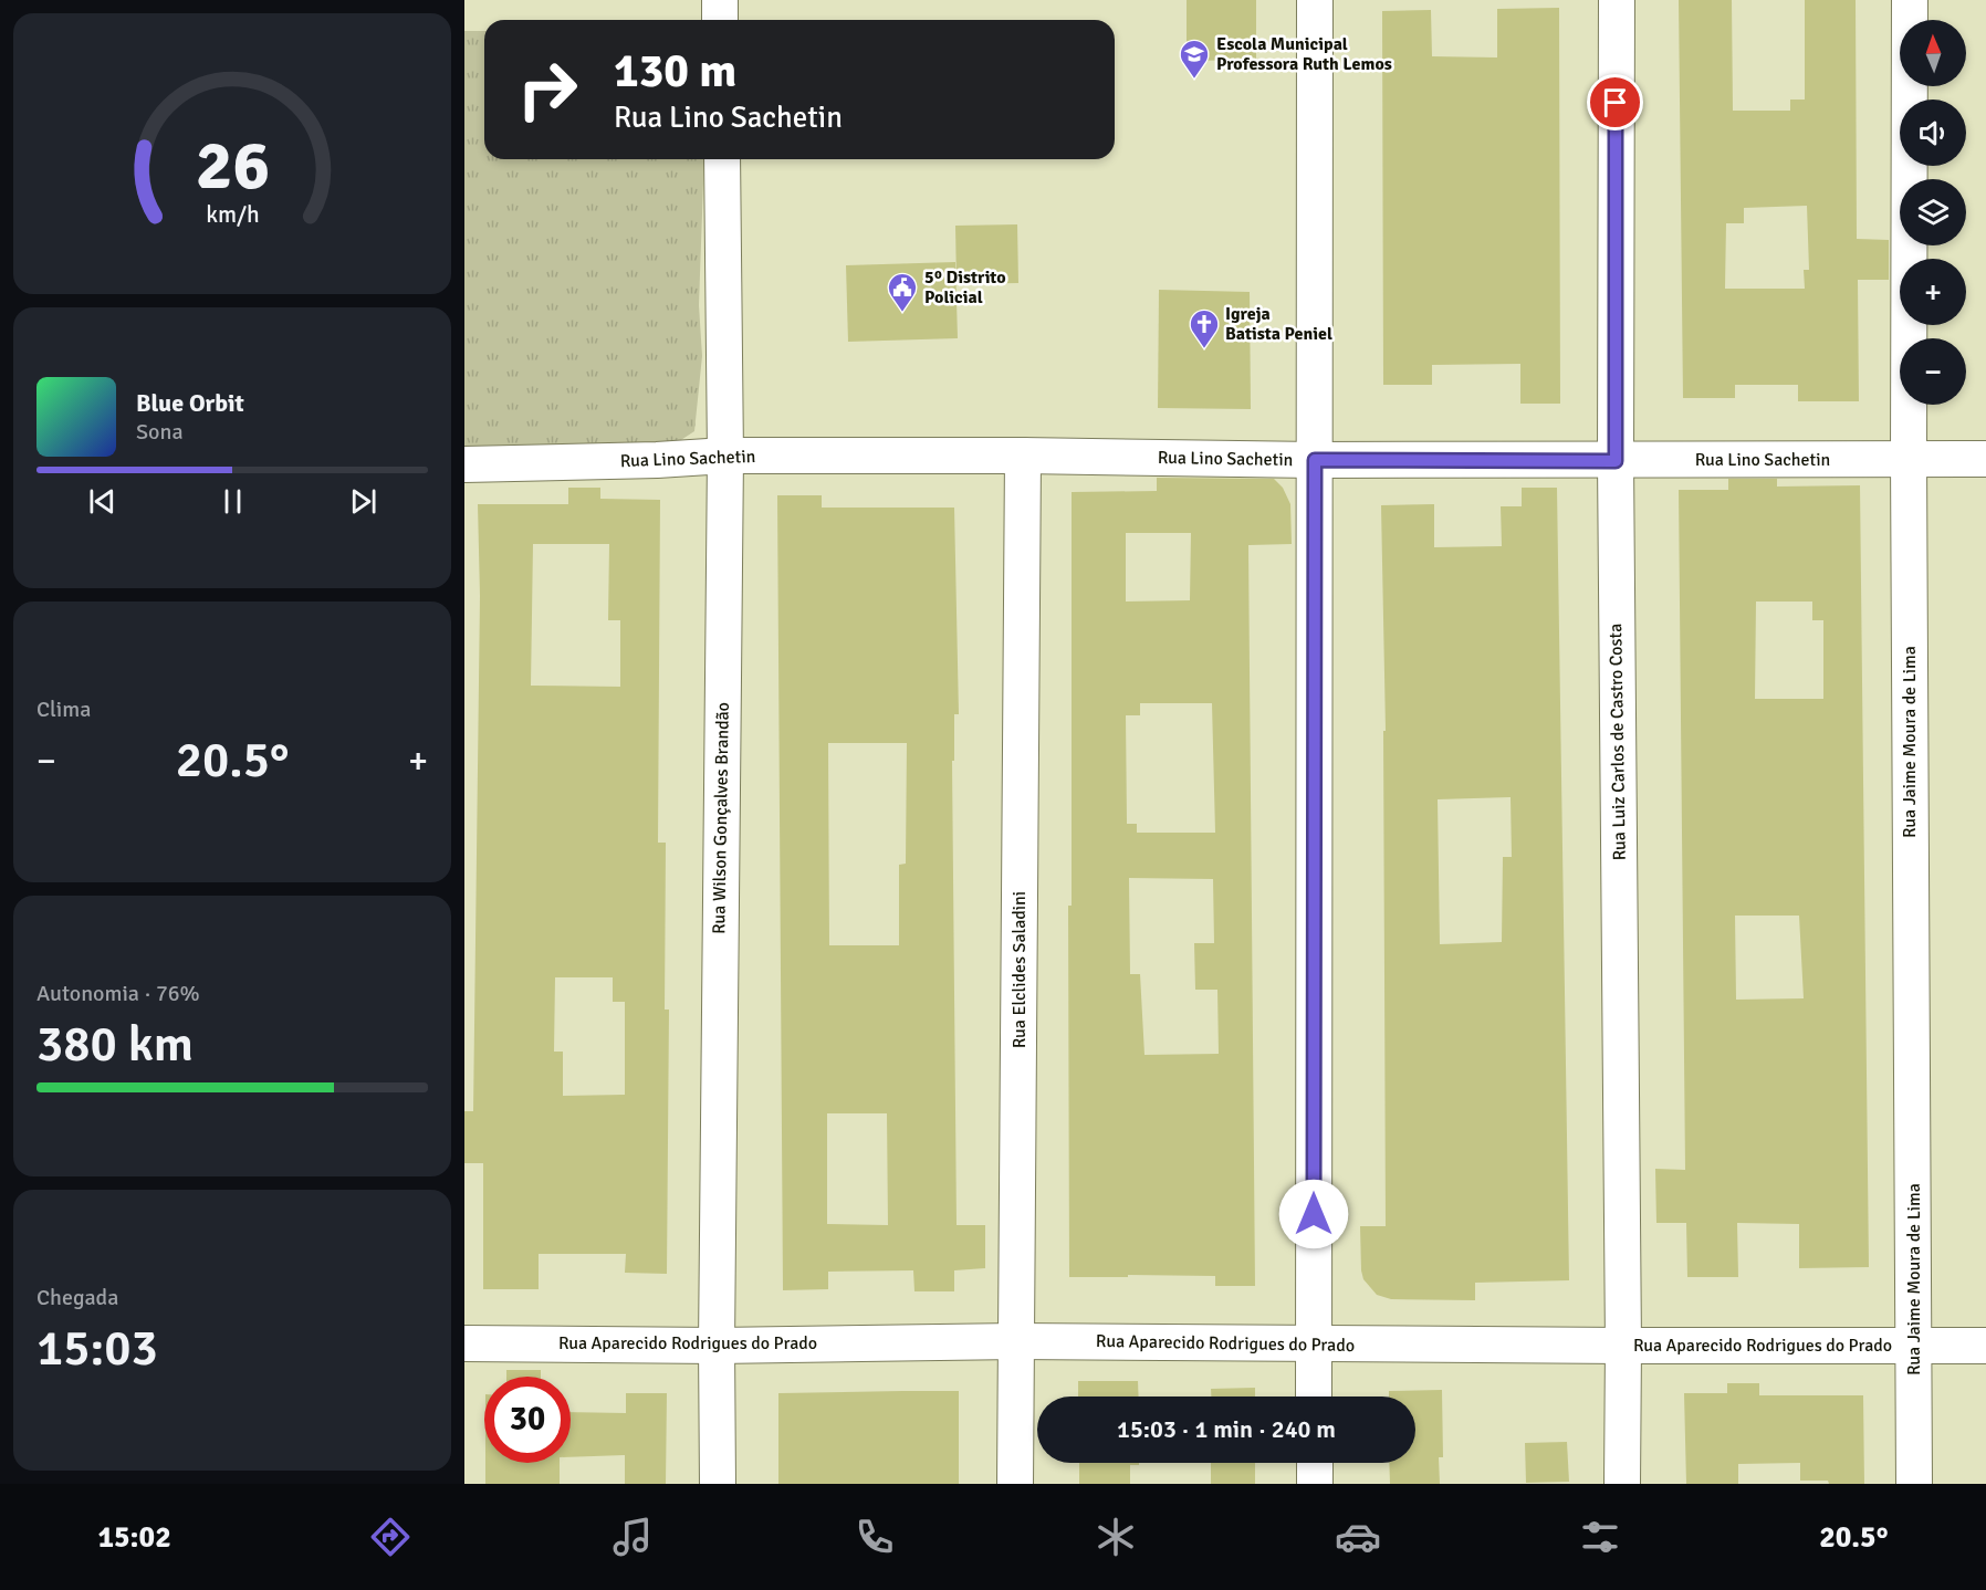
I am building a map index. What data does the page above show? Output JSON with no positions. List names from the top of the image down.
{
  "streets": {
    "street": [
      "Rua Lino Sachetin",
      "Rua Luiz Carlos de Castro Costa",
      "Rua Jaime Moura de Lima",
      "Rua Wilson Gonçalves Brandão",
      "Rua Elclides Saladini",
      "Rua Aparecido Rodrigues do Prado"
    ]
  },
  "crossings": [
    ["Rua Lino Sachetin", "Rua Luiz Carlos de Castro Costa"],
    ["Rua Lino Sachetin", "Rua Jaime Moura de Lima"],
    ["Rua Lino Sachetin", "Rua Wilson Gonçalves Brandão"],
    ["Rua Lino Sachetin", "Rua Elclides Saladini"],
    ["Rua Luiz Carlos de Castro Costa", "Rua Aparecido Rodrigues do Prado"],
    ["Rua Jaime Moura de Lima", "Rua Aparecido Rodrigues do Prado"],
    ["Rua Wilson Gonçalves Brandão", "Rua Aparecido Rodrigues do Prado"],
    ["Rua Elclides Saladini", "Rua Aparecido Rodrigues do Prado"]
  ],
  "places": {
    "school or university": ["Escola Municipal Professora Ruth Lemos"],
    "public building": ["5º Distrito Policial"],
    "church": ["Igreja Batista Peniel"]
  },
  "north": "top",
  "page": {
    "map_buttons": ["+", "−"],
    "turn": ["130 m", "Rua Lino Sachetin"],
    "song": ["Blue Orbit", "Sona"],
    "tile": [
      "Clima",
      ["Autonomia · 76%", "380 km"],
      ["Chegada", "15:03"]
    ],
    "heat": ["−", "20.5°", "+"],
    "limit": "30",
    "trip": "15:03 · 1 min · 240 m",
    "tabs": ["15:02", "20.5°"],
    "gauge": ["26", "km/h"]
  }
}
